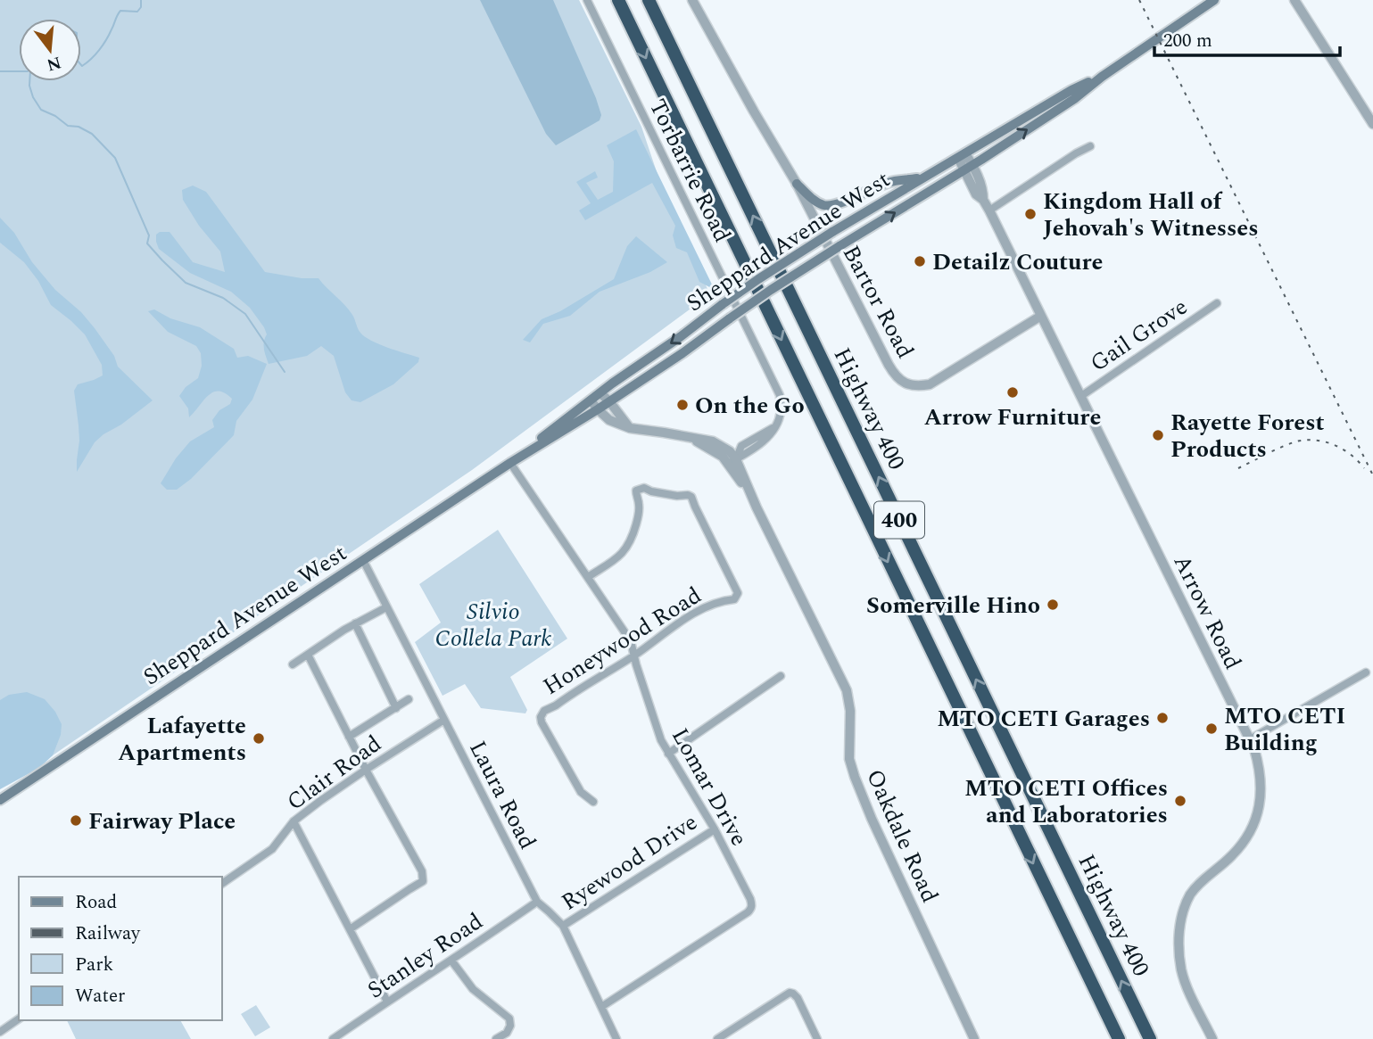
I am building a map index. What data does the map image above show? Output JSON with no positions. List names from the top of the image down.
{
  "streets": {
    "highway": ["Highway 400", "400"],
    "main road": ["Sheppard Avenue West"],
    "street": [
      "Torbarrie Road",
      "Bartor Road",
      "Gail Grove",
      "Arrow Road",
      "Honeywood Road",
      "Clair Road",
      "Lomar Drive",
      "Laura Road",
      "Oakdale Road",
      "Ryewood Drive",
      "Stanley Road"
    ]
  },
  "crossings": [
    ["Torbarrie Road", "Oakdale Road"],
    ["Sheppard Avenue West", "Arrow Road"],
    ["Sheppard Avenue West", "Lomar Drive"],
    ["Sheppard Avenue West", "Laura Road"],
    ["Bartor Road", "Arrow Road"],
    ["Gail Grove", "Arrow Road"],
    ["Honeywood Road", "Lomar Drive"],
    ["Clair Road", "Laura Road"],
    ["Lomar Drive", "Laura Road"],
    ["Lomar Drive", "Ryewood Drive"],
    ["Laura Road", "Ryewood Drive"],
    ["Laura Road", "Stanley Road"]
  ],
  "parks": ["Silvio Collela Park"],
  "places": [
    "Kingdom Hall of Jehovah's Witnesses",
    "Detailz Couture",
    "Arrow Furniture",
    "On the Go",
    "Rayette Forest Products",
    "Somerville Hino",
    "MTO CETI Garages",
    "MTO CETI Building",
    "Lafayette Apartments",
    "MTO CETI Offices and Laboratories",
    "Fairway Place"
  ],
  "legend": [
    "Road",
    "Railway",
    "Park",
    "Water"
  ],
  "scale_bar": "200 m",
  "north": "bottom"
}
